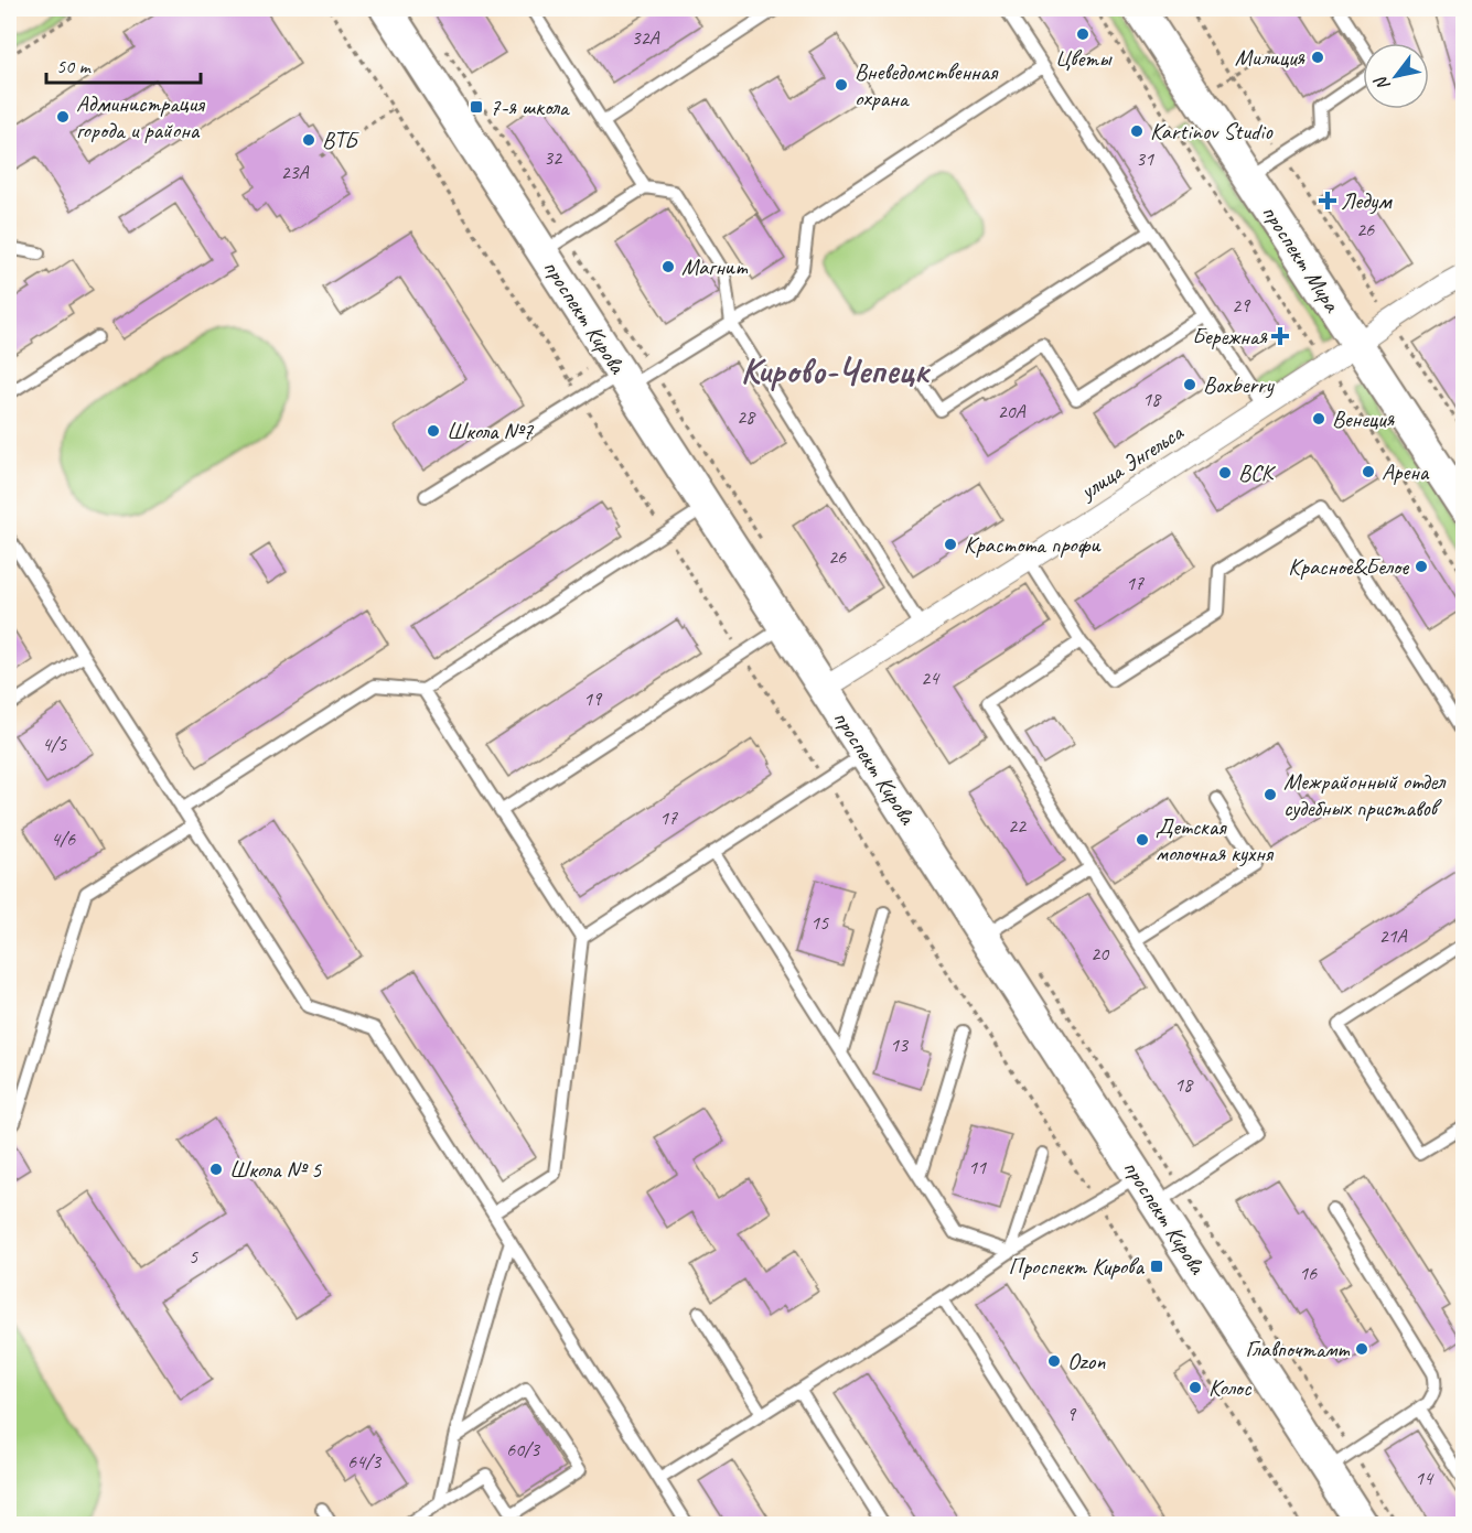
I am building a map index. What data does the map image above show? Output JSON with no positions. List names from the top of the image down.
{
  "streets": {
    "street": ["проспект Мира", "проспект Кирова", "улица Энгельса"]
  },
  "crossings": [
    ["проспект Мира", "улица Энгельса"],
    ["проспект Кирова", "улица Энгельса"]
  ],
  "districts": ["Кирово-Чепецк"],
  "places": {
    "other": [
      "Цветы",
      "Милиция",
      "Вневедомственная охрана",
      "Администрация города и района",
      "Kartinov Studio",
      "ВТБ",
      "Магнит",
      "Boxberry",
      "Венеция",
      "Школа №7",
      "Арена",
      "ВСК",
      "Крастота профи",
      "Красное&Белое",
      "Межрайонный отдел судебных приставов",
      "Детская молочная кухня",
      "Школа № 5",
      "Главпочтамт",
      "Ozon",
      "Колос"
    ],
    "transit": ["7-я школа", "Проспект Кирова"],
    "health": ["Ледум", "Бережная"]
  },
  "house_numbers": [
    "32А",
    "32",
    "31",
    "23А",
    "26",
    "29",
    "18",
    "20А",
    "28",
    "26",
    "17",
    "24",
    "19",
    "4/5",
    "17",
    "22",
    "4/6",
    "15",
    "21А",
    "20",
    "13",
    "18",
    "11",
    "5",
    "16",
    "9",
    "60/3",
    "64/3",
    "14"
  ],
  "scale_bar": "50 m",
  "north": "bottom left"
}
